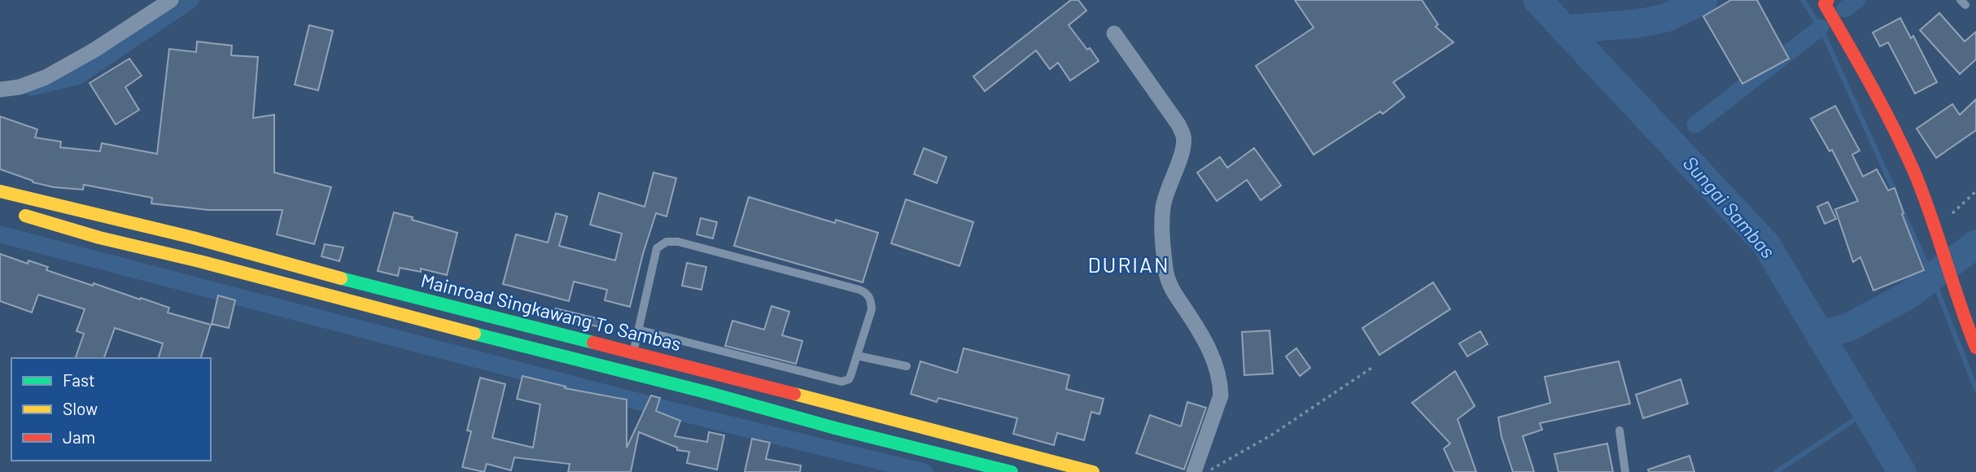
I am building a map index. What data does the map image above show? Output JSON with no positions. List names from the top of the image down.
{
  "streets": {
    "highway": ["Mainroad Singkawang To Sambas"]
  },
  "districts": ["DURIAN"],
  "water": ["Sungai Sambas"],
  "legend": ["Fast", "Slow", "Jam"]
}
